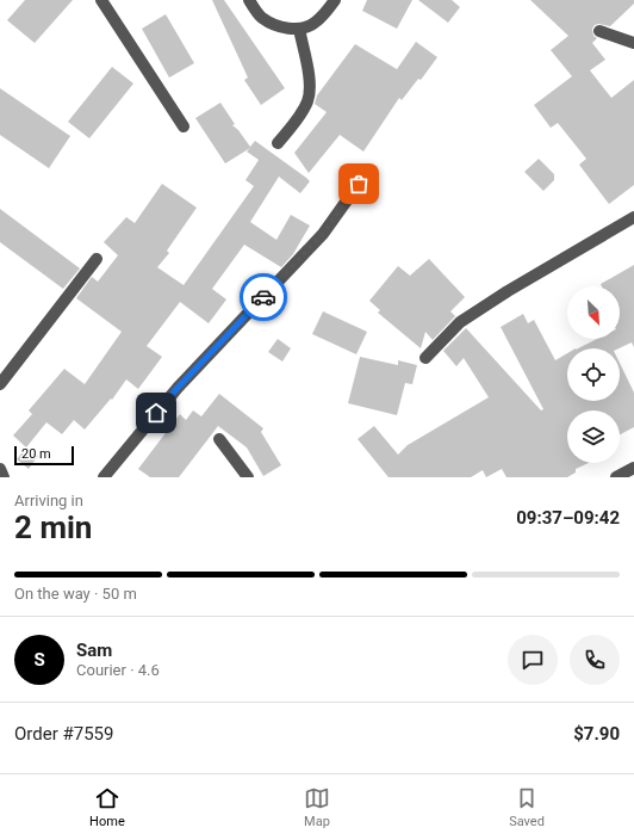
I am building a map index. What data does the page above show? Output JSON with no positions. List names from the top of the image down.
{
  "scale_bar": "20 m",
  "north": "bottom right",
  "page": {
    "scale": "20 m",
    "heading": ["2 min", "Arriving in", "09:37–09:42"],
    "panel": [
      "Sam",
      "Courier · 4.6",
      "Order #7559",
      "$7.90"
    ],
    "bar": "On the way · 50 m",
    "round": "S",
    "tabs": ["Home", "Map", "Saved"]
  }
}
